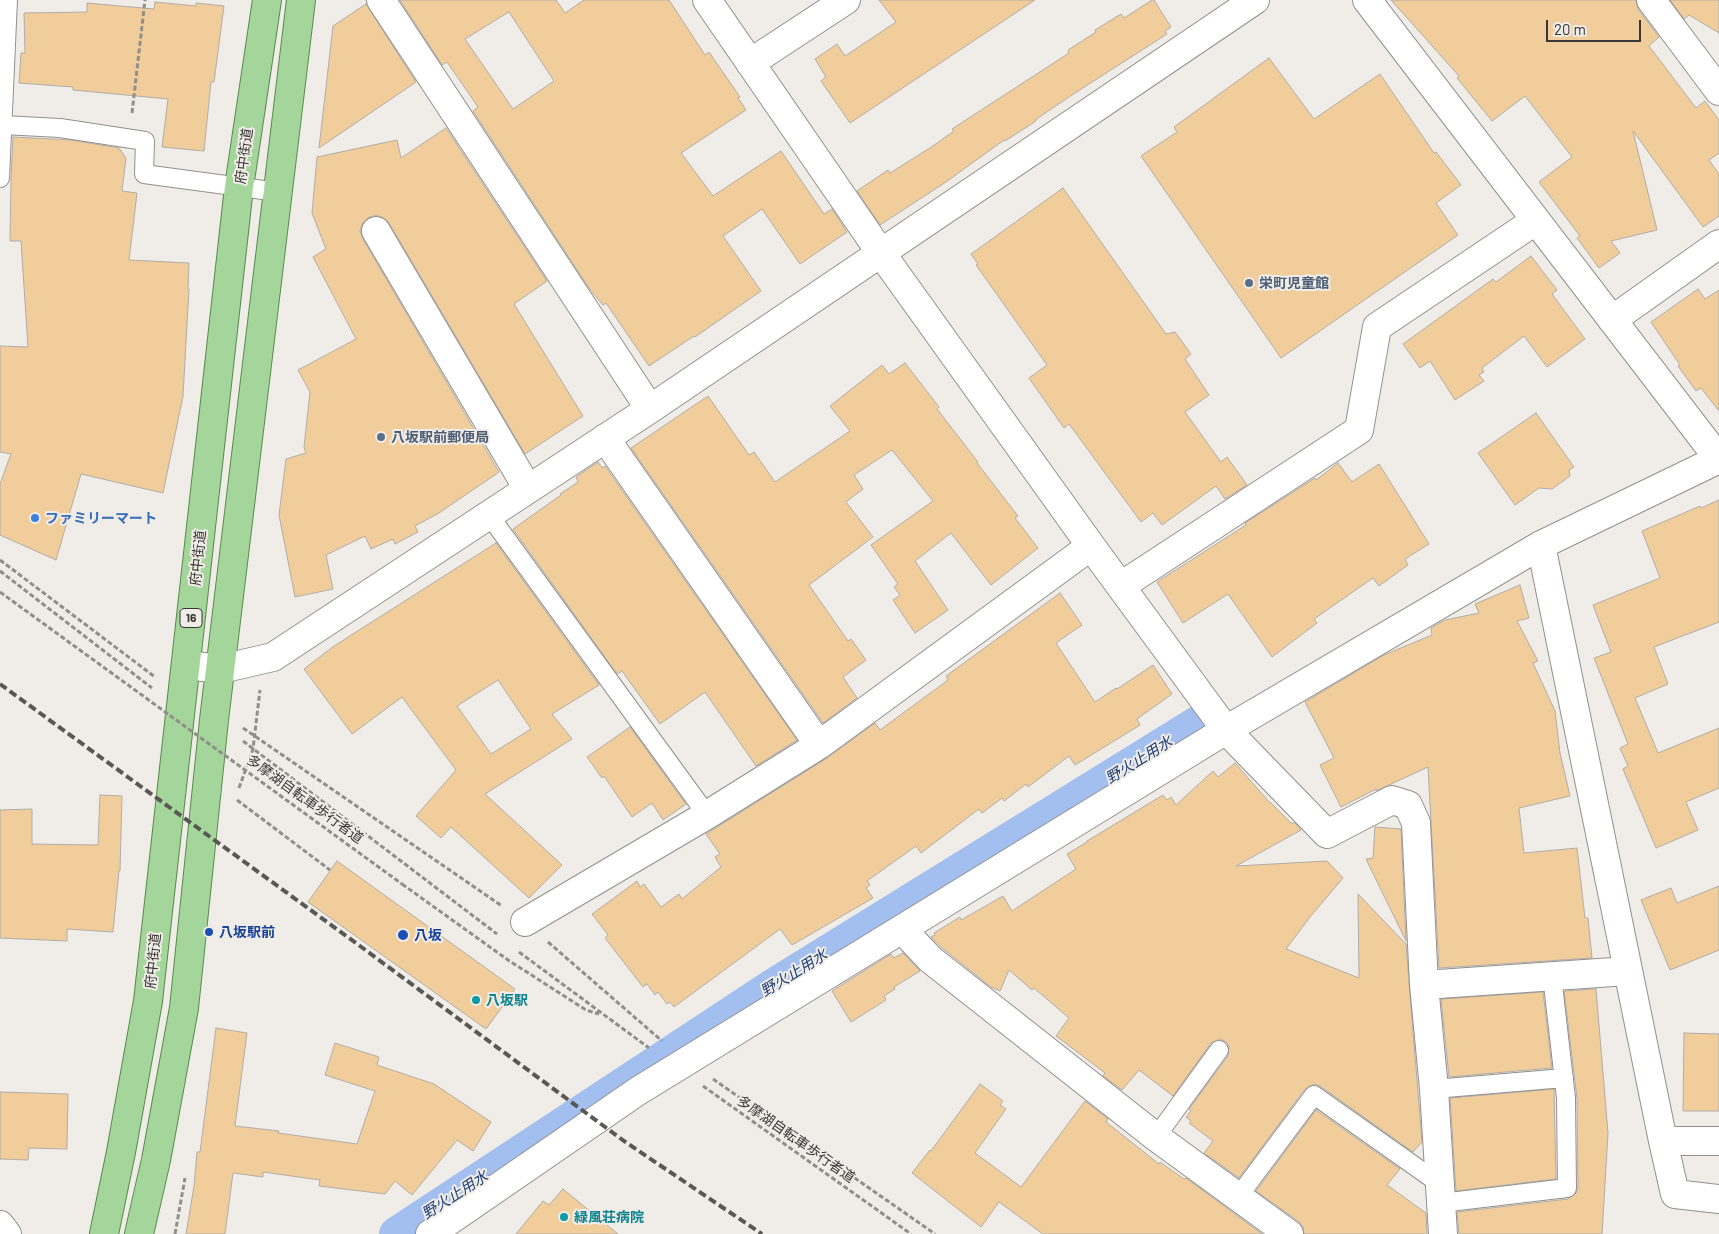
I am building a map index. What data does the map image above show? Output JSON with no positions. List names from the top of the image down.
{
  "streets": {
    "main road": ["府中街道", "16"],
    "path": ["多摩湖自転車歩行者道"]
  },
  "water": ["野火止用水"],
  "places": [
    "栄町児童館",
    "八坂駅前郵便局",
    "ファミリーマート",
    "八坂駅前",
    "八坂",
    "八坂駅",
    "緑風荘病院"
  ],
  "scale_bar": "20 m"
}
